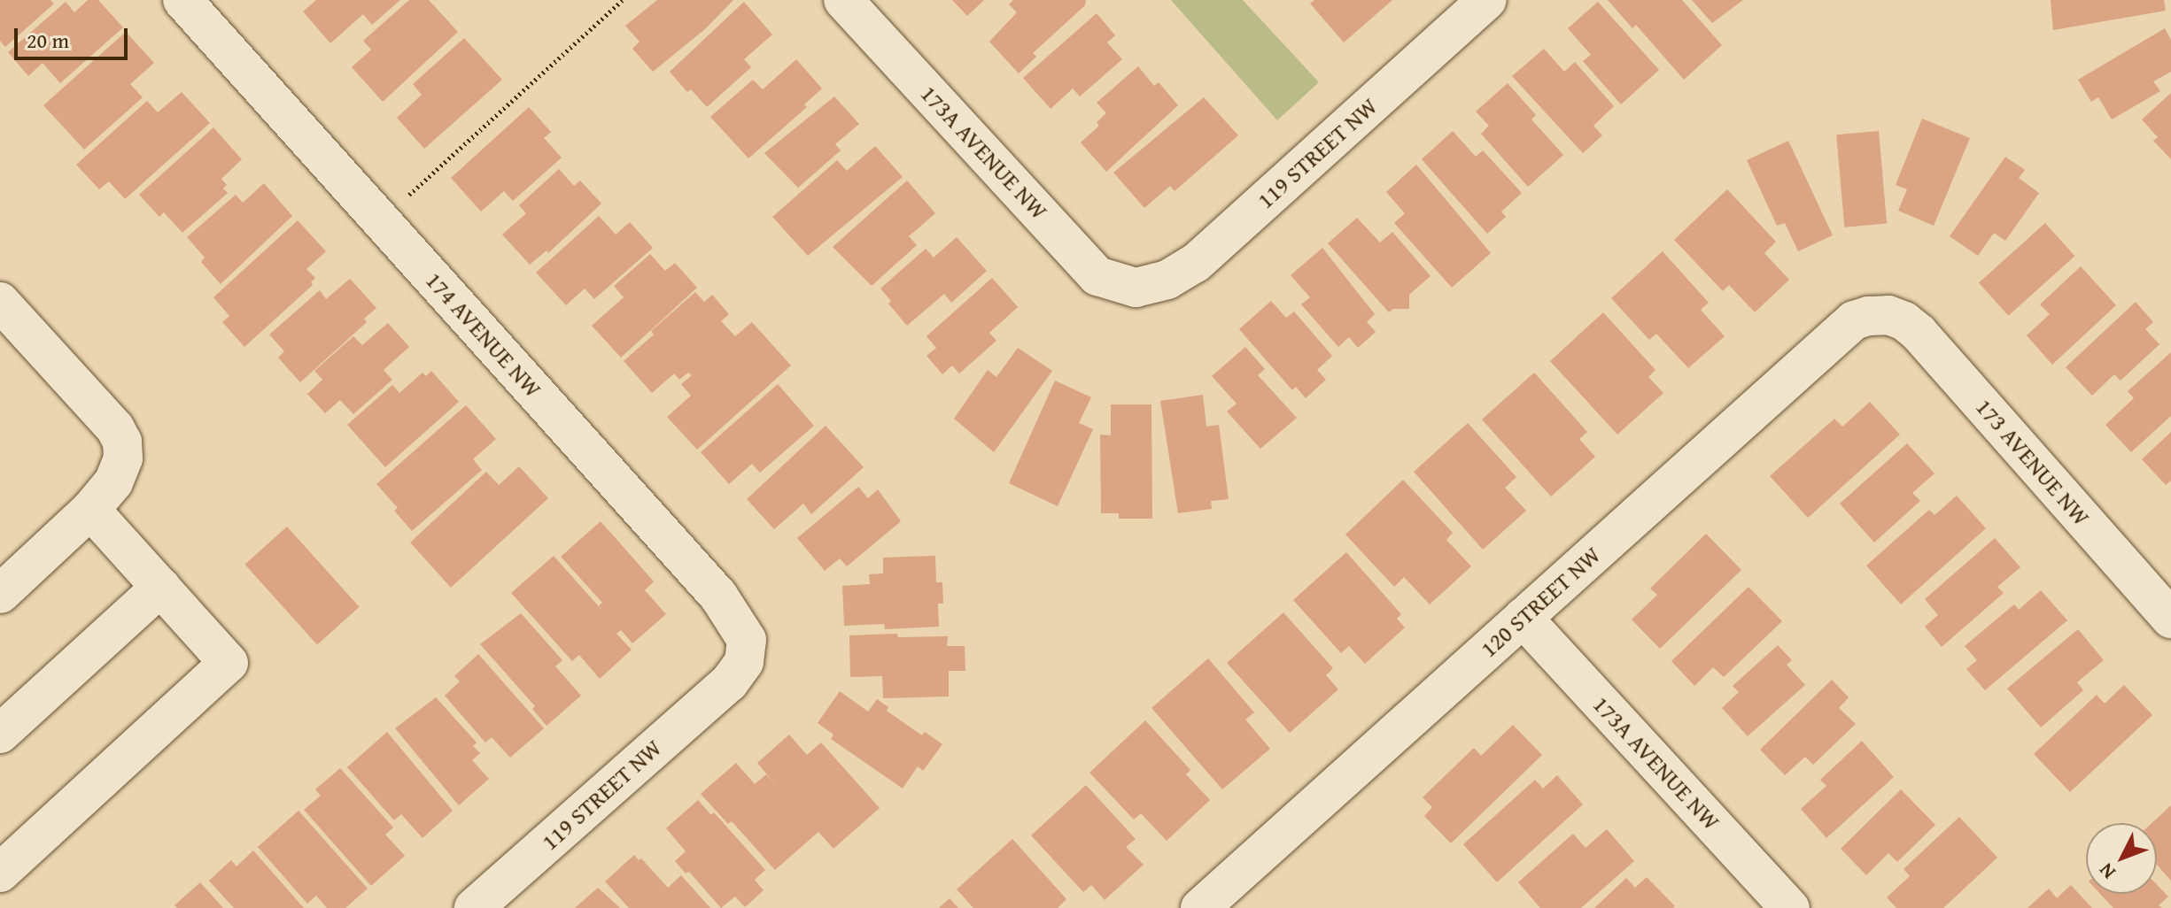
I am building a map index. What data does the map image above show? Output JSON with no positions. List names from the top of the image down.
{
  "streets": {
    "street": [
      "173A AVENUE NW",
      "119 STREET NW",
      "174 AVENUE NW",
      "173 AVENUE NW",
      "120 STREET NW"
    ]
  },
  "crossings": [
    ["173A AVENUE NW", "119 STREET NW"],
    ["173A AVENUE NW", "120 STREET NW"],
    ["119 STREET NW", "174 AVENUE NW"],
    ["173 AVENUE NW", "120 STREET NW"]
  ],
  "scale_bar": "20 m",
  "north": "bottom left"
}
